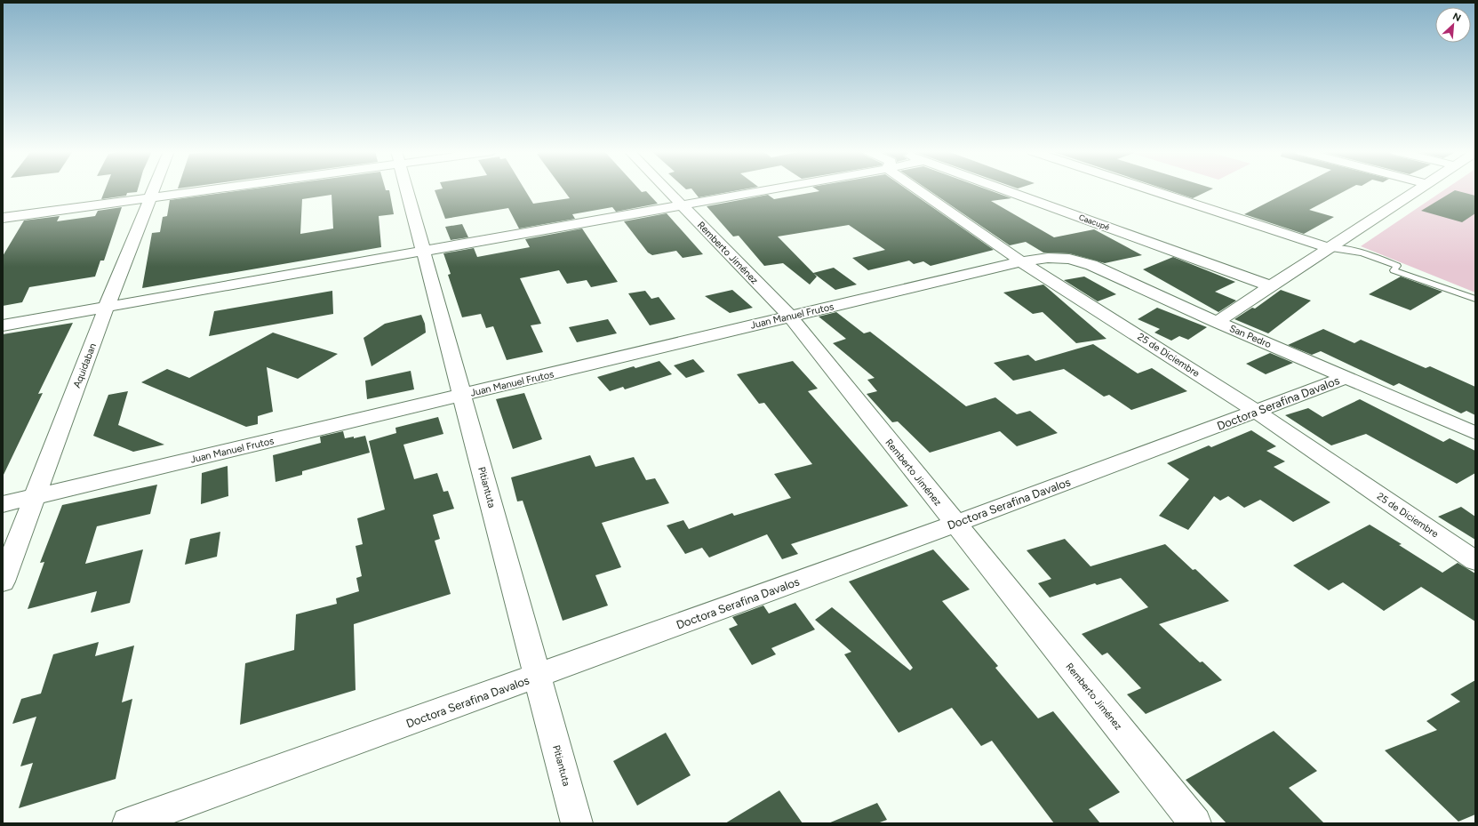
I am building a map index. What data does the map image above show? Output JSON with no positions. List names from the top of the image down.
{
  "streets": {
    "street": [
      "Caacupé",
      "Remberto Jiménez",
      "Juan Manuel Frutos",
      "San Pedro",
      "25 de Diciembre",
      "Aquidaban",
      "Doctora Serafina Davalos",
      "Pitiantuta"
    ]
  },
  "crossings": [
    ["Remberto Jiménez", "Juan Manuel Frutos"],
    ["Remberto Jiménez", "Doctora Serafina Davalos"],
    ["Juan Manuel Frutos", "San Pedro"],
    ["Juan Manuel Frutos", "25 de Diciembre"],
    ["Juan Manuel Frutos", "Aquidaban"],
    ["Juan Manuel Frutos", "Pitiantuta"],
    ["San Pedro", "25 de Diciembre"],
    ["San Pedro", "Doctora Serafina Davalos"],
    ["25 de Diciembre", "Doctora Serafina Davalos"],
    ["Doctora Serafina Davalos", "Pitiantuta"]
  ],
  "north": "top right"
}
